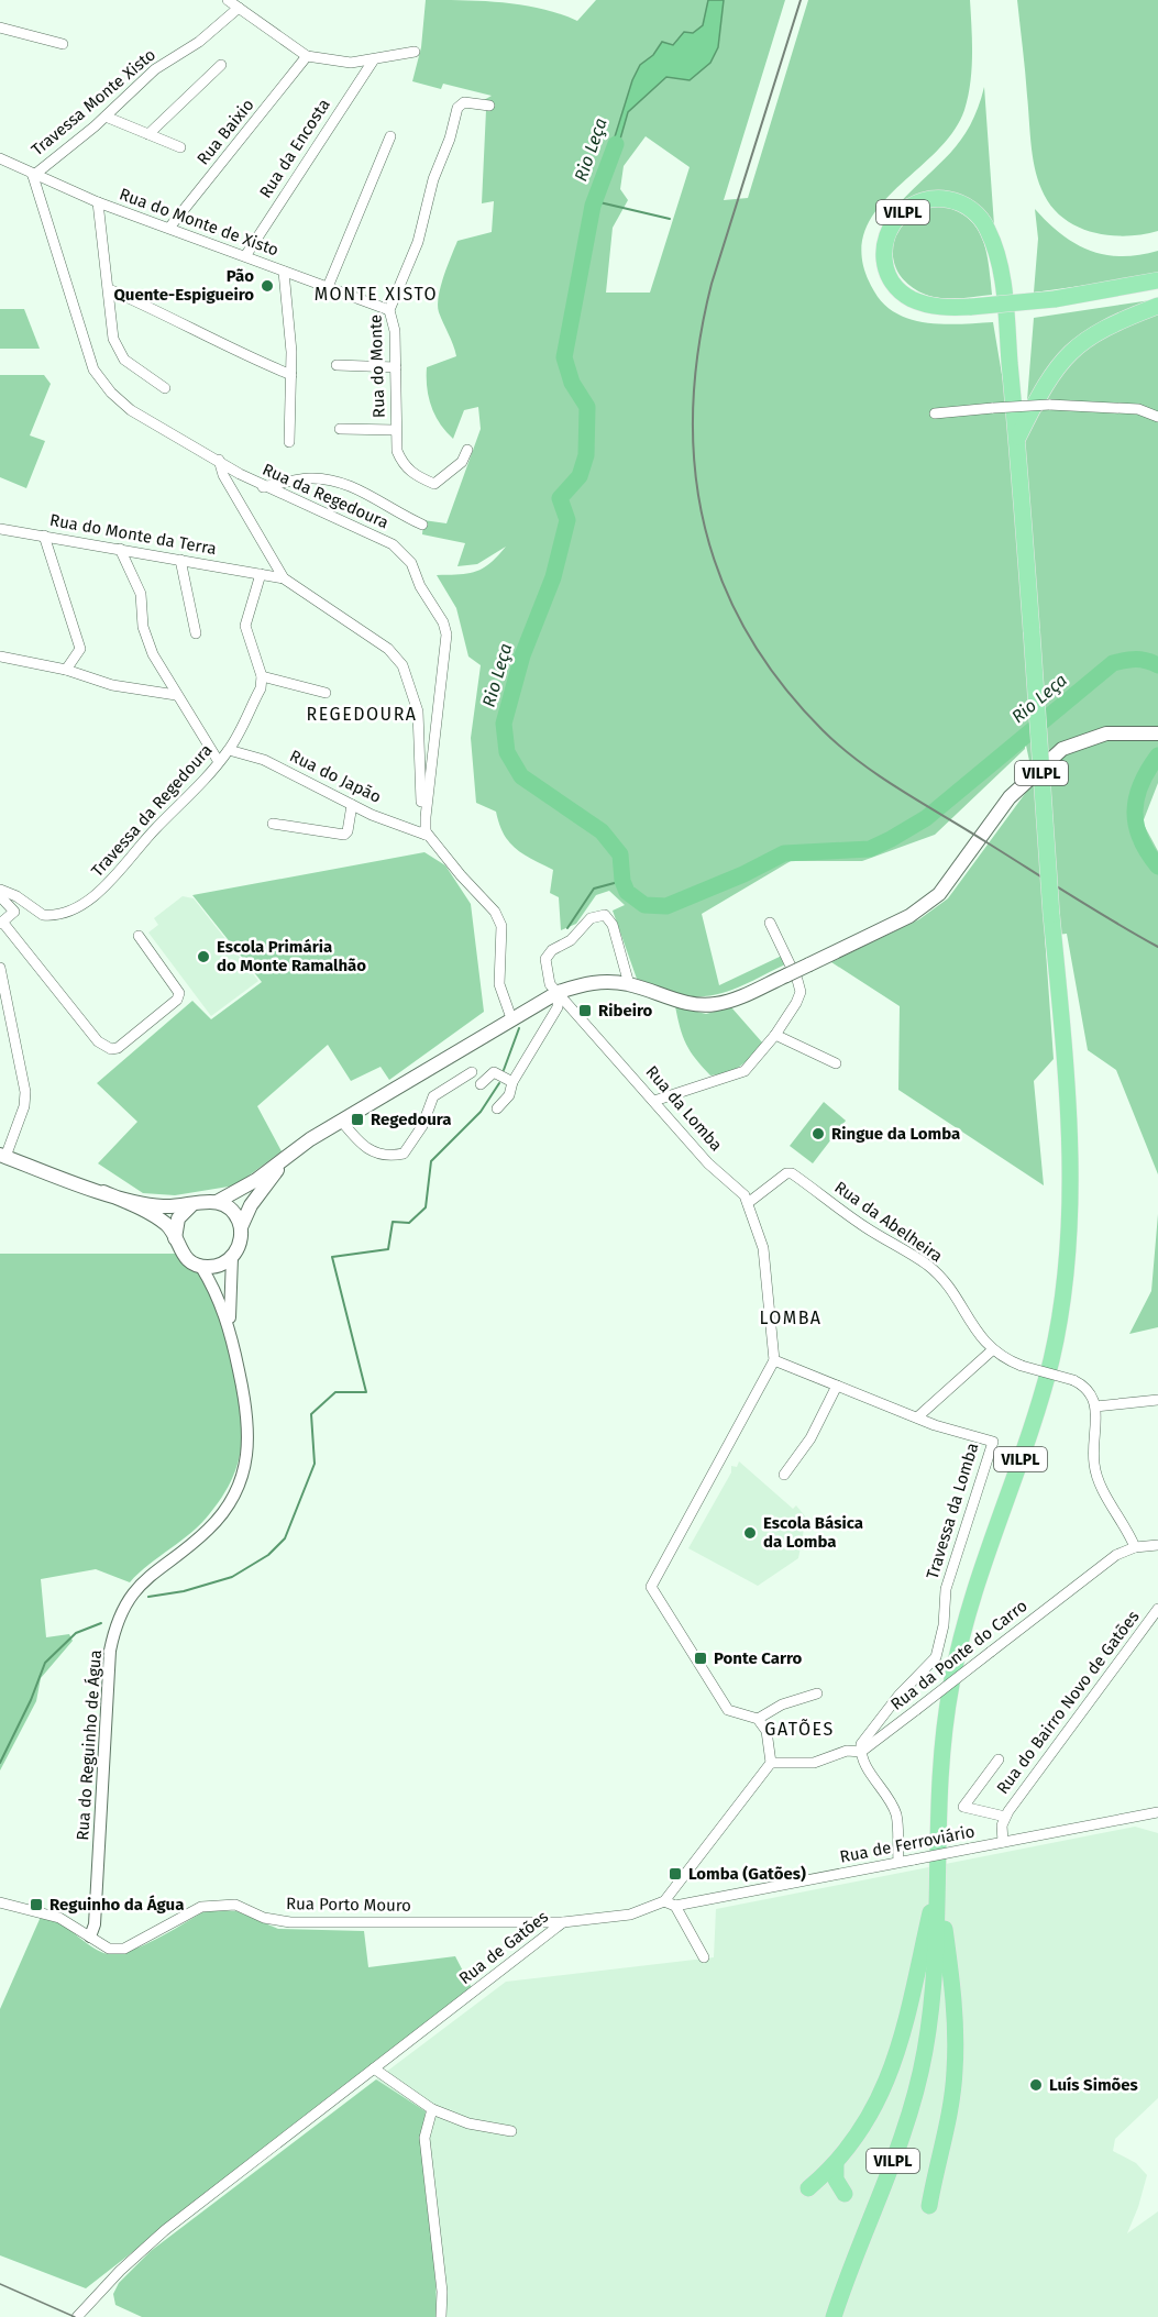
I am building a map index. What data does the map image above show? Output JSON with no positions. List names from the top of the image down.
{
  "streets": {
    "highway": ["VILPL"],
    "street": [
      "Travessa Monte Xisto",
      "Rua Baixio",
      "Rua da Encosta",
      "Rua do Monte de Xisto",
      "Rua do Monte",
      "Rua da Regedoura",
      "Rua do Monte da Terra",
      "Rua do Japão",
      "Travessa da Regedoura",
      "Rua da Lomba",
      "Rua da Abelheira",
      "Travessa da Lomba",
      "Rua da Ponte do Carro",
      "Rua do Bairro Novo de Gatões",
      "Rua do Reguinho de Água",
      "Rua de Ferroviário",
      "Rua Porto Mouro",
      "Rua de Gatões"
    ]
  },
  "crossings": [
    ["Travessa Monte Xisto", "Rua do Monte de Xisto"],
    ["Travessa Monte Xisto", "Rua da Regedoura"],
    ["Rua Baixio", "Rua do Monte de Xisto"],
    ["Rua da Encosta", "Rua do Monte de Xisto"],
    ["Rua do Monte de Xisto", "Rua do Monte"],
    ["Rua do Monte de Xisto", "Rua da Regedoura"],
    ["Rua da Regedoura", "Rua do Japão"],
    ["Rua do Japão", "Travessa da Regedoura"],
    ["Rua da Lomba", "Rua da Abelheira"],
    ["Rua da Lomba", "Travessa da Lomba"],
    ["Travessa da Lomba", "Rua da Ponte do Carro"],
    ["Rua do Bairro Novo de Gatões", "Rua de Ferroviário"],
    ["Rua do Reguinho de Água", "Rua Porto Mouro"],
    ["Rua Porto Mouro", "Rua de Gatões"]
  ],
  "districts": [
    "MONTE XISTO",
    "REGEDOURA",
    "LOMBA",
    "GATÕES"
  ],
  "water": ["Rio Leça"],
  "places": {
    "other": [
      "Pão Quente-Espigueiro",
      "Escola Primária do Monte Ramalhão",
      "Ringue da Lomba",
      "Escola Básica da Lomba",
      "Luís Simões"
    ],
    "transit": [
      "Ribeiro",
      "Regedoura",
      "Ponte Carro",
      "Lomba (Gatões)",
      "Reguinho da Água"
    ]
  }
}
